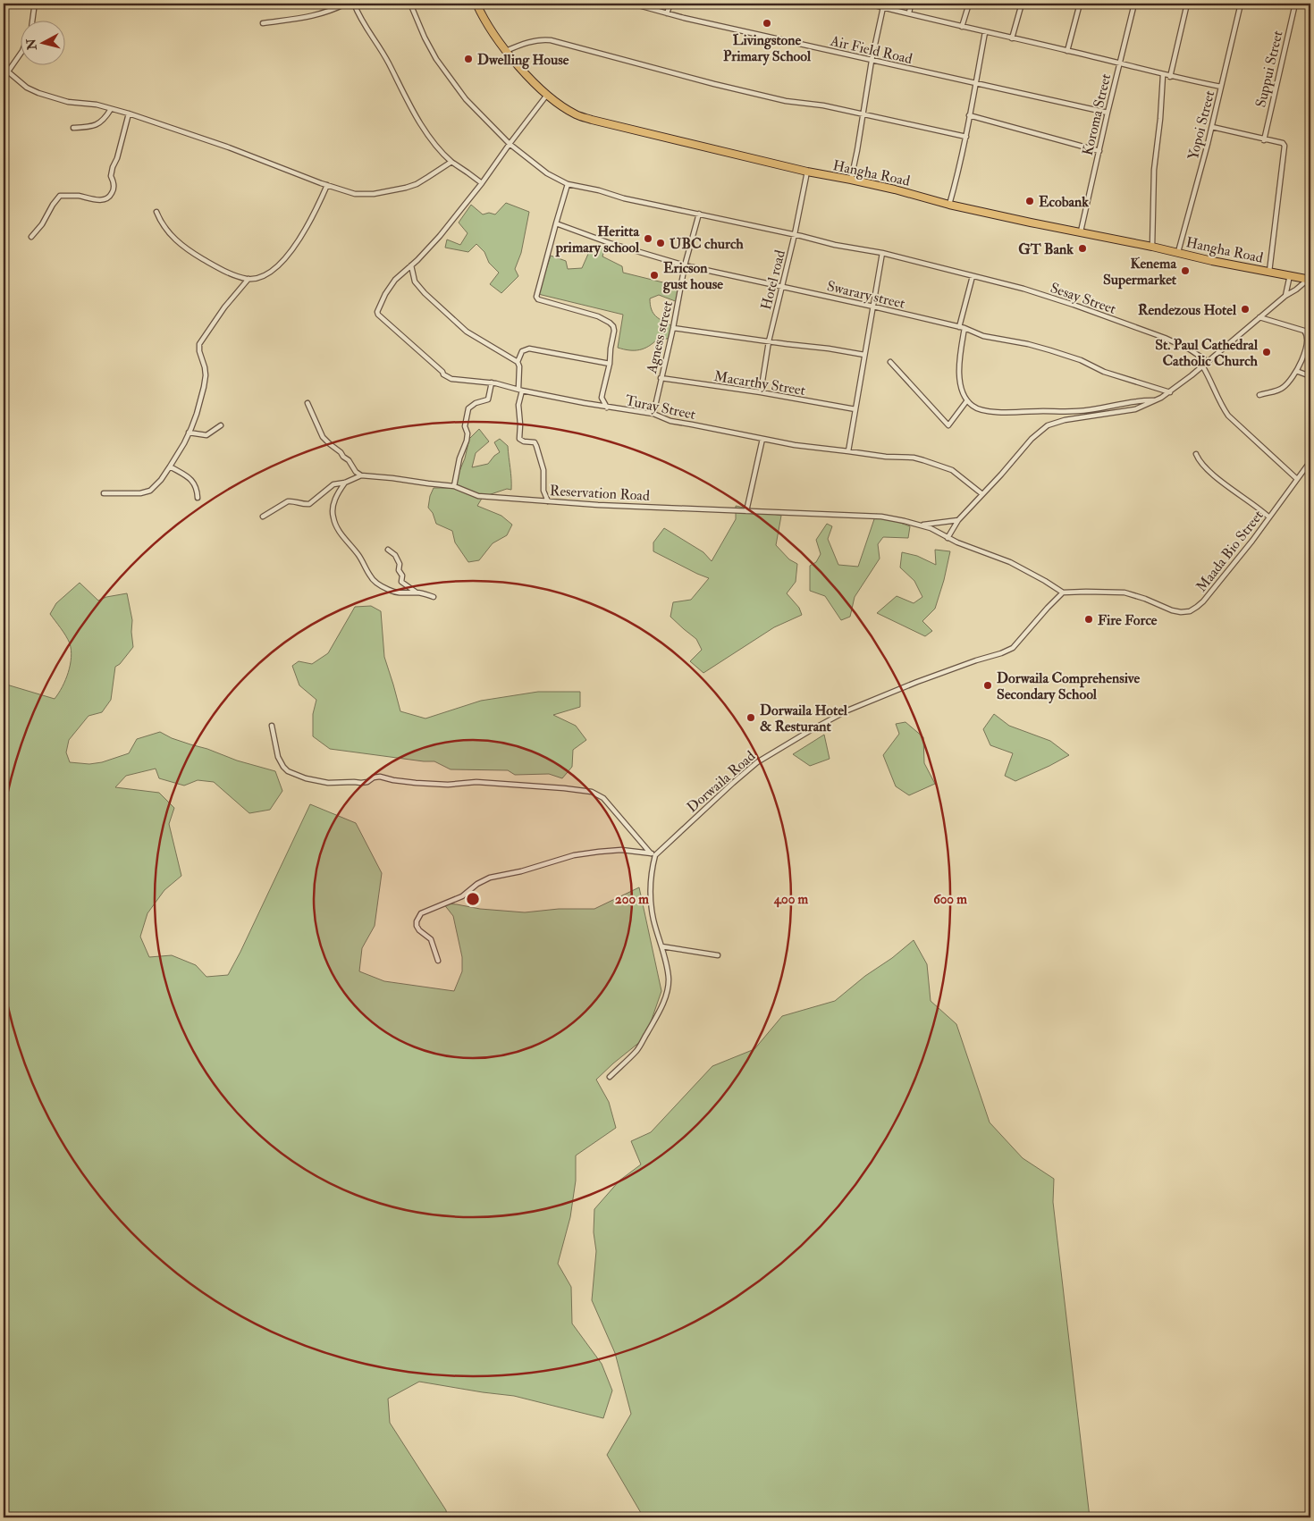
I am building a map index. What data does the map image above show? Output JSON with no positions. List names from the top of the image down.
{
  "streets": {
    "highway": ["Hangha Road"],
    "street": [
      "Air Field Road",
      "Suppui Street",
      "Koroma Street",
      "Yopoi Street",
      "Hotel road",
      "Swarary street",
      "Sesay Street",
      "Agness street",
      "Macarthy Street",
      "Turay Street",
      "Reservation Road",
      "Maada Bio Street",
      "Dorwaila Road"
    ]
  },
  "crossings": [
    ["Air Field Road", "Koroma Street"],
    ["Koroma Street", "Hangha Road"],
    ["Yopoi Street", "Hangha Road"],
    ["Hangha Road", "Hotel road"],
    ["Hotel road", "Swarary street"],
    ["Hotel road", "Sesay Street"],
    ["Hotel road", "Macarthy Street"],
    ["Swarary street", "Agness street"],
    ["Sesay Street", "Agness street"],
    ["Agness street", "Macarthy Street"],
    ["Agness street", "Turay Street"],
    ["Maada Bio Street", "Dorwaila Road"]
  ],
  "places": [
    "Livingstone Primary School",
    "Dwelling House",
    "Ecobank",
    "Heritta primary school",
    "UBC church",
    "GT Bank",
    "Kenema Supermarket",
    "Ericson gust house",
    "Rendezous Hotel",
    "St. Paul Cathedral Catholic Church",
    "Fire Force",
    "Dorwaila Comprehensive Secondary School",
    "Dorwaila Hotel & Resturant"
  ],
  "north": "left",
  "rings": ["200 m", "400 m", "600 m"]
}
